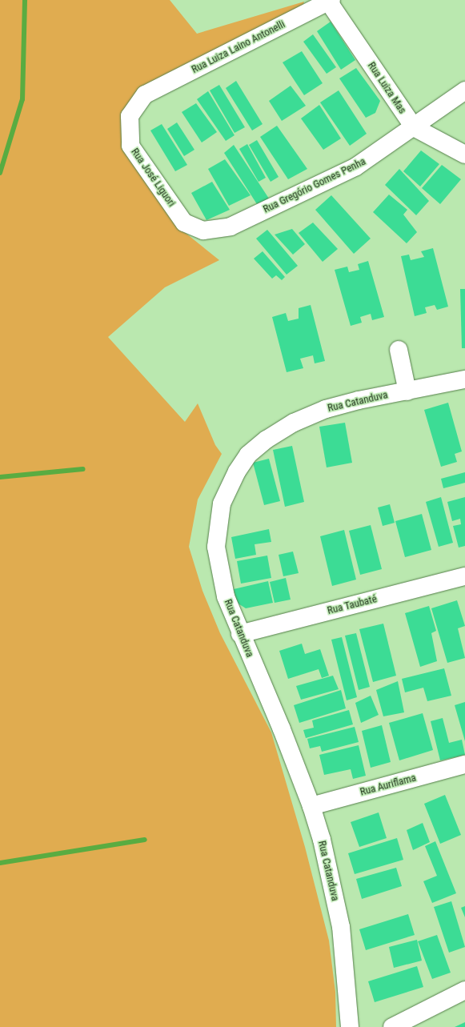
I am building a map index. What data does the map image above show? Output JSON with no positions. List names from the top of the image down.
{
  "streets": {
    "street": [
      "Rua Luiza Laino Antonelli",
      "Rua Luiza Mas",
      "Rua José Liguori",
      "Rua Gregório Gomes Penha",
      "Rua Catanduva",
      "Rua Taubaté",
      "Rua Auriflama"
    ]
  },
  "crossings": [
    ["Rua Luiza Laino Antonelli", "Rua Luiza Mas"],
    ["Rua Luiza Laino Antonelli", "Rua José Liguori"],
    ["Rua Luiza Mas", "Rua Gregório Gomes Penha"],
    ["Rua José Liguori", "Rua Gregório Gomes Penha"],
    ["Rua Catanduva", "Rua Taubaté"],
    ["Rua Catanduva", "Rua Auriflama"]
  ]
}
